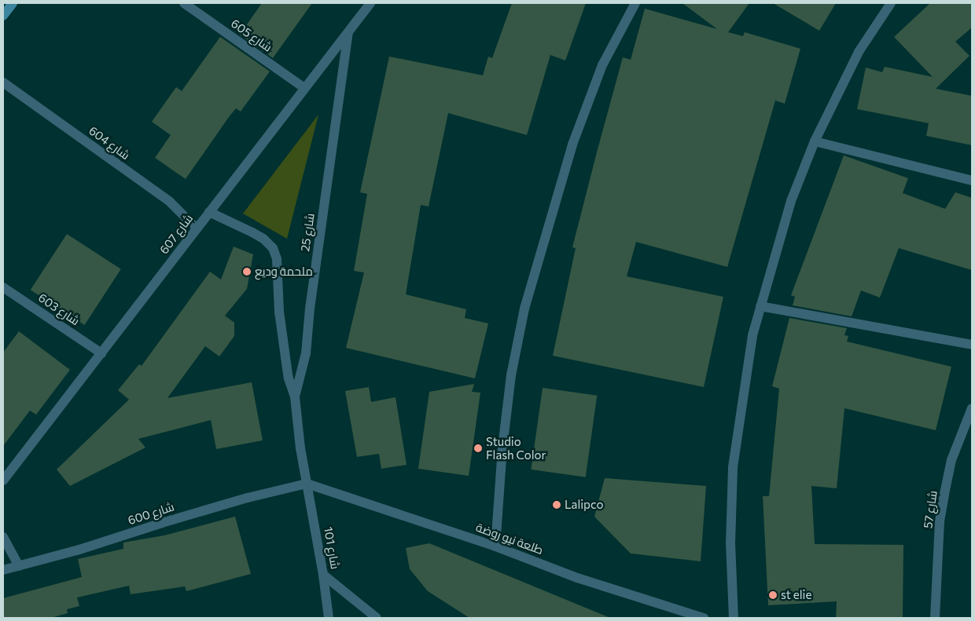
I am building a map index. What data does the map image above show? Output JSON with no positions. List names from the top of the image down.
{
  "streets": {
    "street": [
      "شارع 605",
      "شارع 604",
      "شارع 25",
      "شارع 607",
      "شارع 603",
      "شارع 57",
      "شارع 600",
      "طلعة نيو روضة",
      "شارع 101"
    ]
  },
  "crossings": [
    ["شارع 605", "شارع 607"],
    ["شارع 604", "شارع 607"],
    ["شارع 25", "شارع 607"],
    ["شارع 25", "شارع 600"],
    ["شارع 25", "طلعة نيو روضة"],
    ["شارع 25", "شارع 101"],
    ["شارع 607", "شارع 603"],
    ["شارع 600", "طلعة نيو روضة"],
    ["شارع 600", "شارع 101"],
    ["طلعة نيو روضة", "شارع 101"]
  ],
  "places": [
    "ملحمة وديع",
    "Studio Flash Color",
    "Lalipco",
    "st elie"
  ]
}
